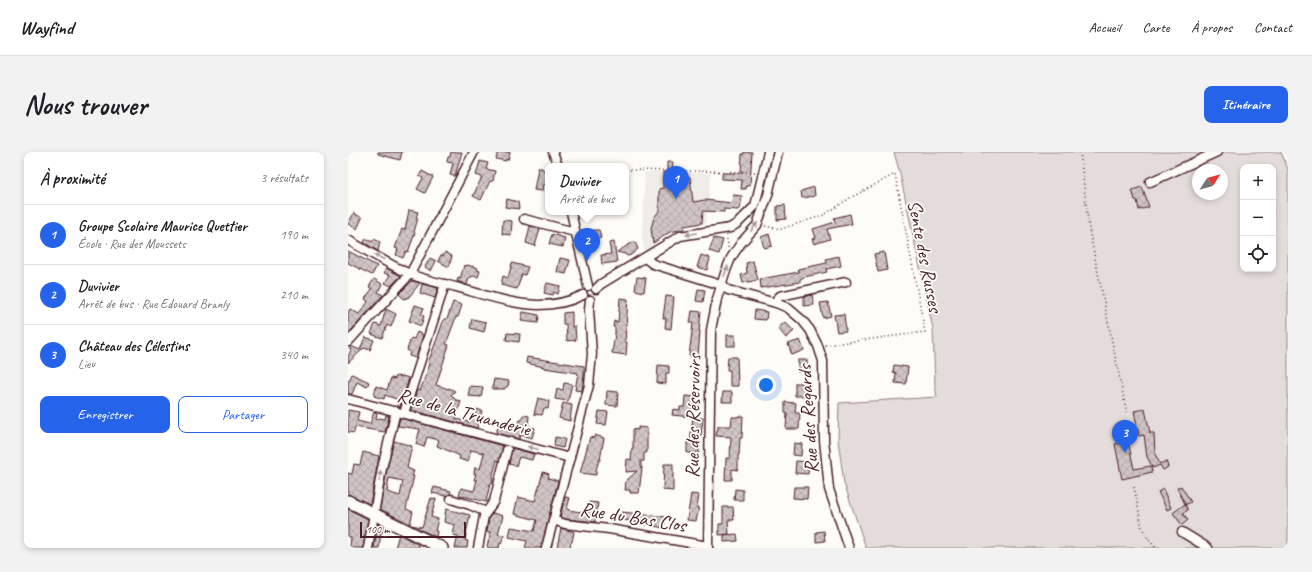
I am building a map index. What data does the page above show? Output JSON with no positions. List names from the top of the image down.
{
  "streets": {
    "street": [
      "Rue de la Truanderie",
      "Rue des Réservoirs",
      "Rue des Regards",
      "Rue du Bas Clos"
    ],
    "path": ["Sente des Russes"]
  },
  "crossings": [
    ["Sente des Russes", "Rue des Réservoirs"],
    ["Sente des Russes", "Rue des Regards"],
    ["Rue des Réservoirs", "Rue des Regards"],
    ["Rue des Réservoirs", "Rue du Bas Clos"]
  ],
  "scale_bar": "100 m",
  "north": "top right",
  "page": {
    "header": "Wayfind",
    "nav": [
      "Accueil",
      "Carte",
      "À propos",
      "Contact"
    ],
    "buttons": [
      "Itinéraire",
      ["Enregistrer", "Partager"]
    ],
    "title": "Nous trouver",
    "heading": ["À proximité", "3 résultats"],
    "popup": ["Duvivier", "Arrêt de bus"],
    "map_buttons": ["+", "−"],
    "pins": ["1", "2", "3"],
    "list": [
      {
        "mark": "1",
        "name": "Groupe Scolaire Maurice Quettier",
        "note": "École · Rue des Moussets",
        "value": "190 m"
      },
      {
        "mark": "2",
        "name": "Duvivier",
        "note": "Arrêt de bus · Rue Edouard Branly",
        "value": "210 m"
      },
      {
        "mark": "3",
        "name": "Château des Célestins",
        "note": "Lieu",
        "value": "340 m"
      }
    ],
    "scale": "100 m"
  }
}
